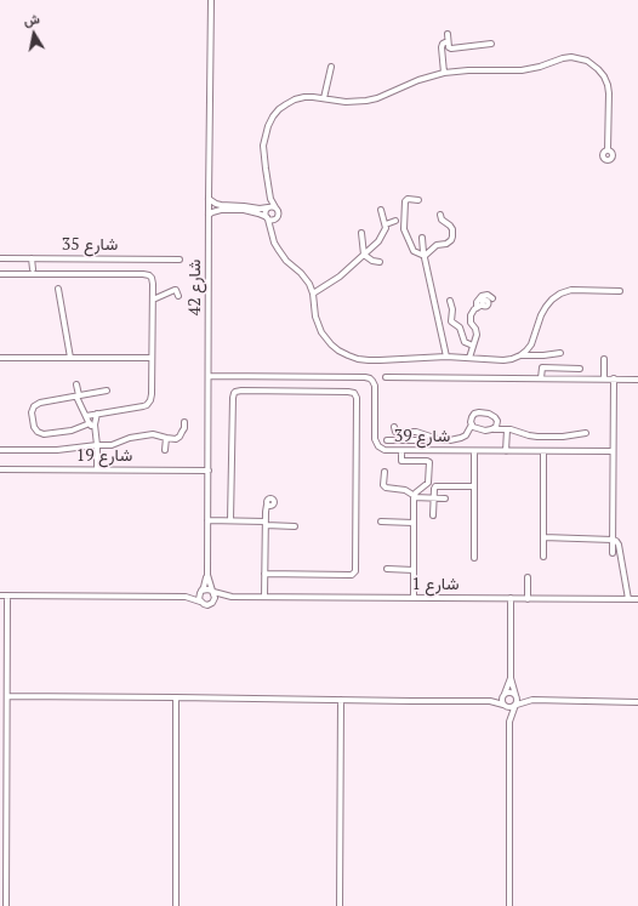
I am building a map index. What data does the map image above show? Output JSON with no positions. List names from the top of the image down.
{
  "streets": {
    "street": [
      "شارع 35",
      "شارع 42",
      "شارع 39",
      "شارع 19",
      "شارع 1"
    ]
  },
  "crossings": [
    ["شارع 42", "شارع 39"],
    ["شارع 42", "شارع 19"],
    ["شارع 42", "شارع 1"]
  ],
  "north": "top"
}
